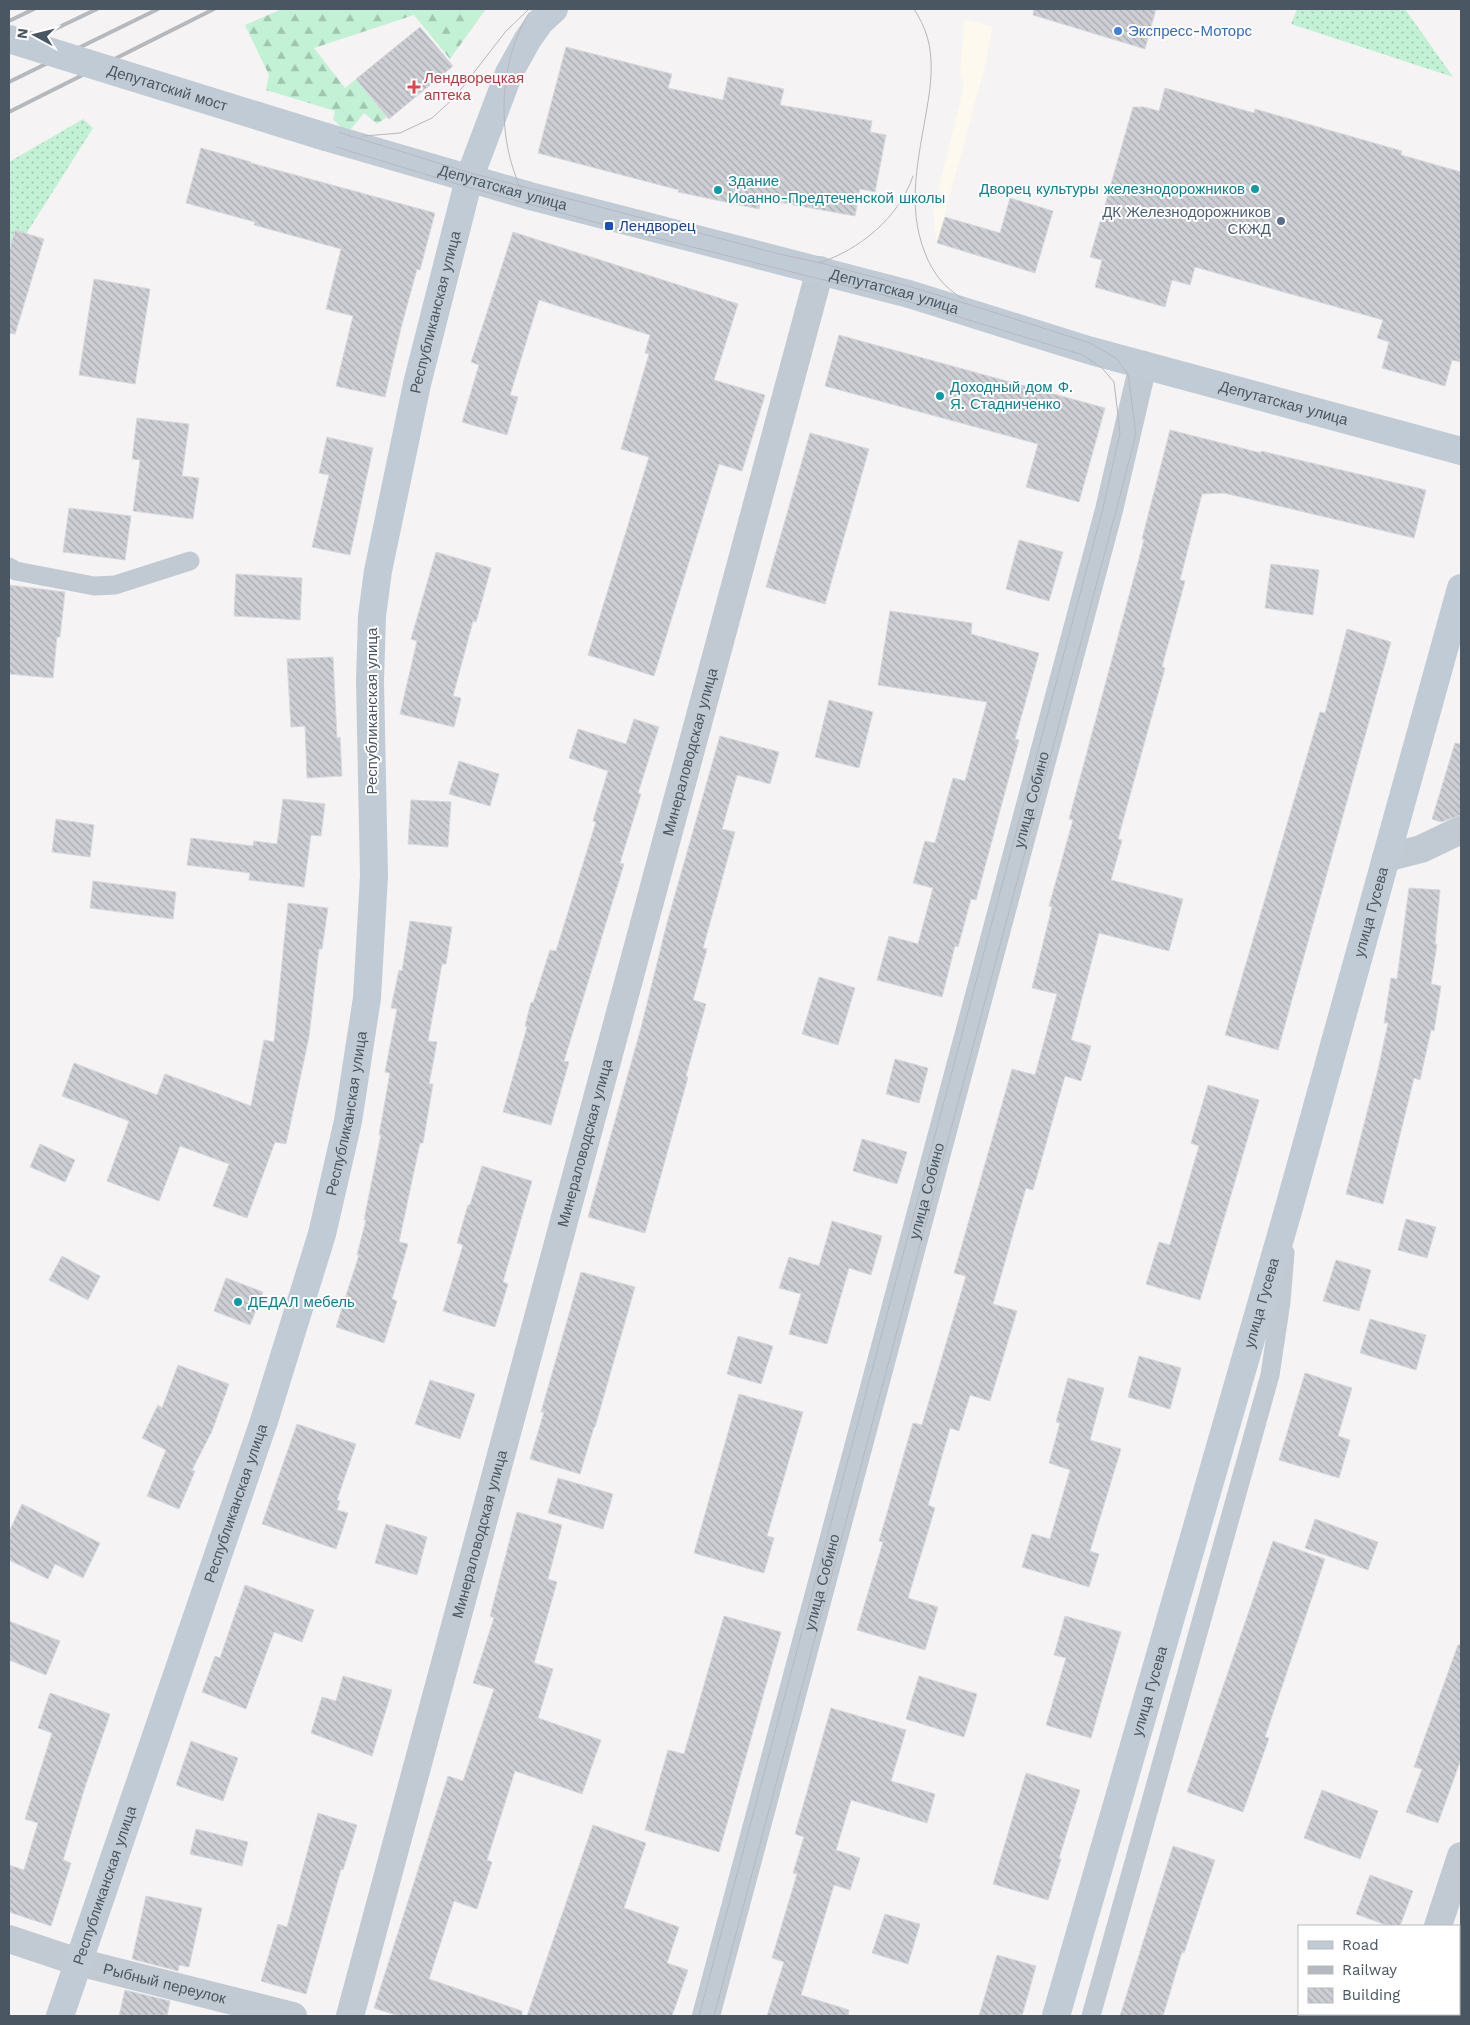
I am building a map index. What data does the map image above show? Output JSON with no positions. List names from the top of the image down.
{
  "streets": {
    "street": [
      "Депутатский мост",
      "Депутатская улица",
      "Республиканская улица",
      "Минераловодская улица",
      "улица Собино",
      "улица Гусева",
      "Рыбный переулок"
    ]
  },
  "crossings": [
    ["Депутатский мост", "Депутатская улица"],
    ["Депутатская улица", "Республиканская улица"],
    ["Депутатская улица", "Минераловодская улица"],
    ["Депутатская улица", "улица Собино"],
    ["Республиканская улица", "Рыбный переулок"]
  ],
  "places": {
    "other": [
      "Экспресс-Моторс",
      "Дворец культуры железнодорожников",
      "Здание Иоанно-Предтеченской школы",
      "ДК Железнодорожников СКЖД",
      "Доходный дом Ф. Я. Стадниченко",
      "ДЕДАЛ мебель"
    ],
    "health": ["Лендворецкая аптека"],
    "transit": ["Лендворец"]
  },
  "legend": ["Road", "Railway", "Building"],
  "north": "left"
}
